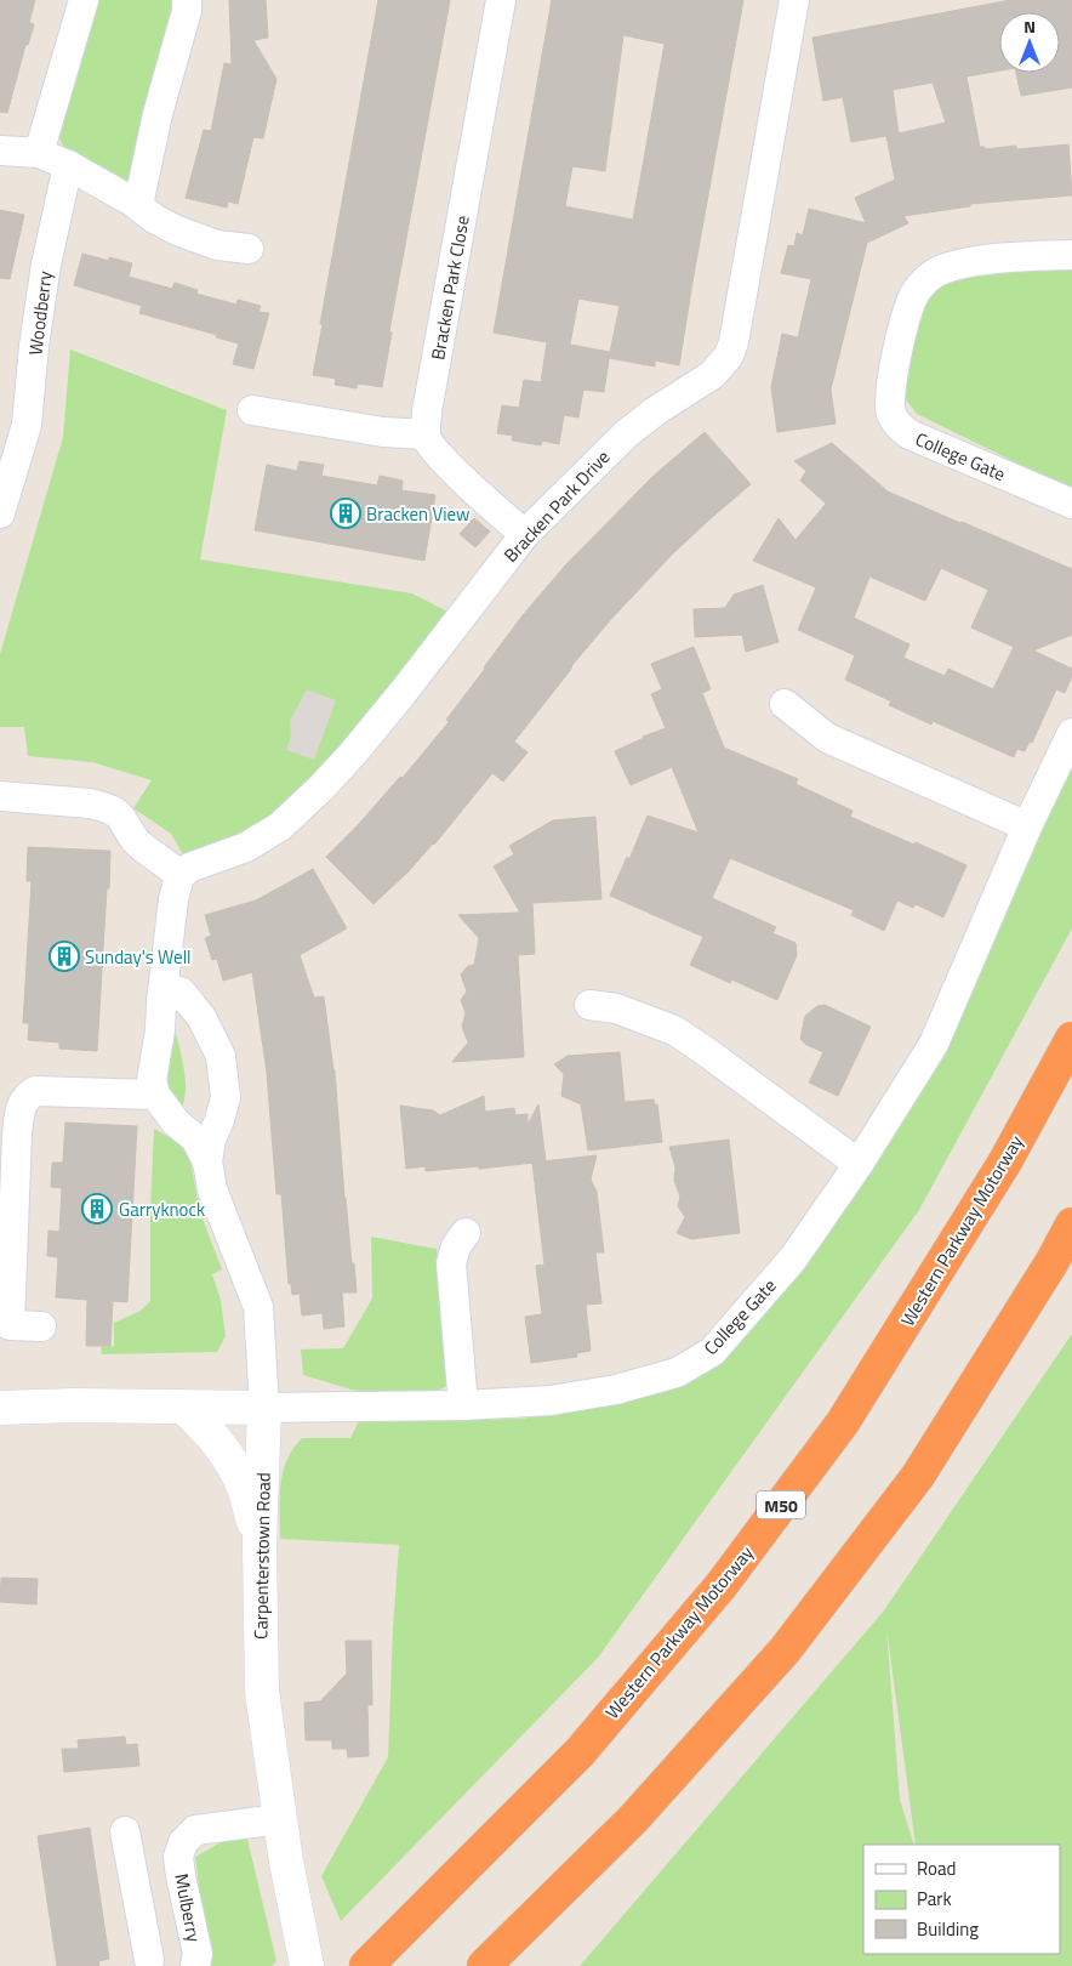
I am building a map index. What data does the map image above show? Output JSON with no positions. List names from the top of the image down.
{
  "streets": {
    "highway": ["Western Parkway Motorway", "M50"],
    "street": [
      "Bracken Park Close",
      "Woodberry",
      "College Gate",
      "Bracken Park Drive",
      "Carpenterstown Road",
      "Mulberry"
    ]
  },
  "crossings": [
    ["College Gate", "Carpenterstown Road"],
    ["Carpenterstown Road", "Mulberry"]
  ],
  "places": {
    "building": ["Bracken View", "Sunday's Well", "Garryknock"]
  },
  "legend": ["Road", "Park", "Building"],
  "north": "top"
}
